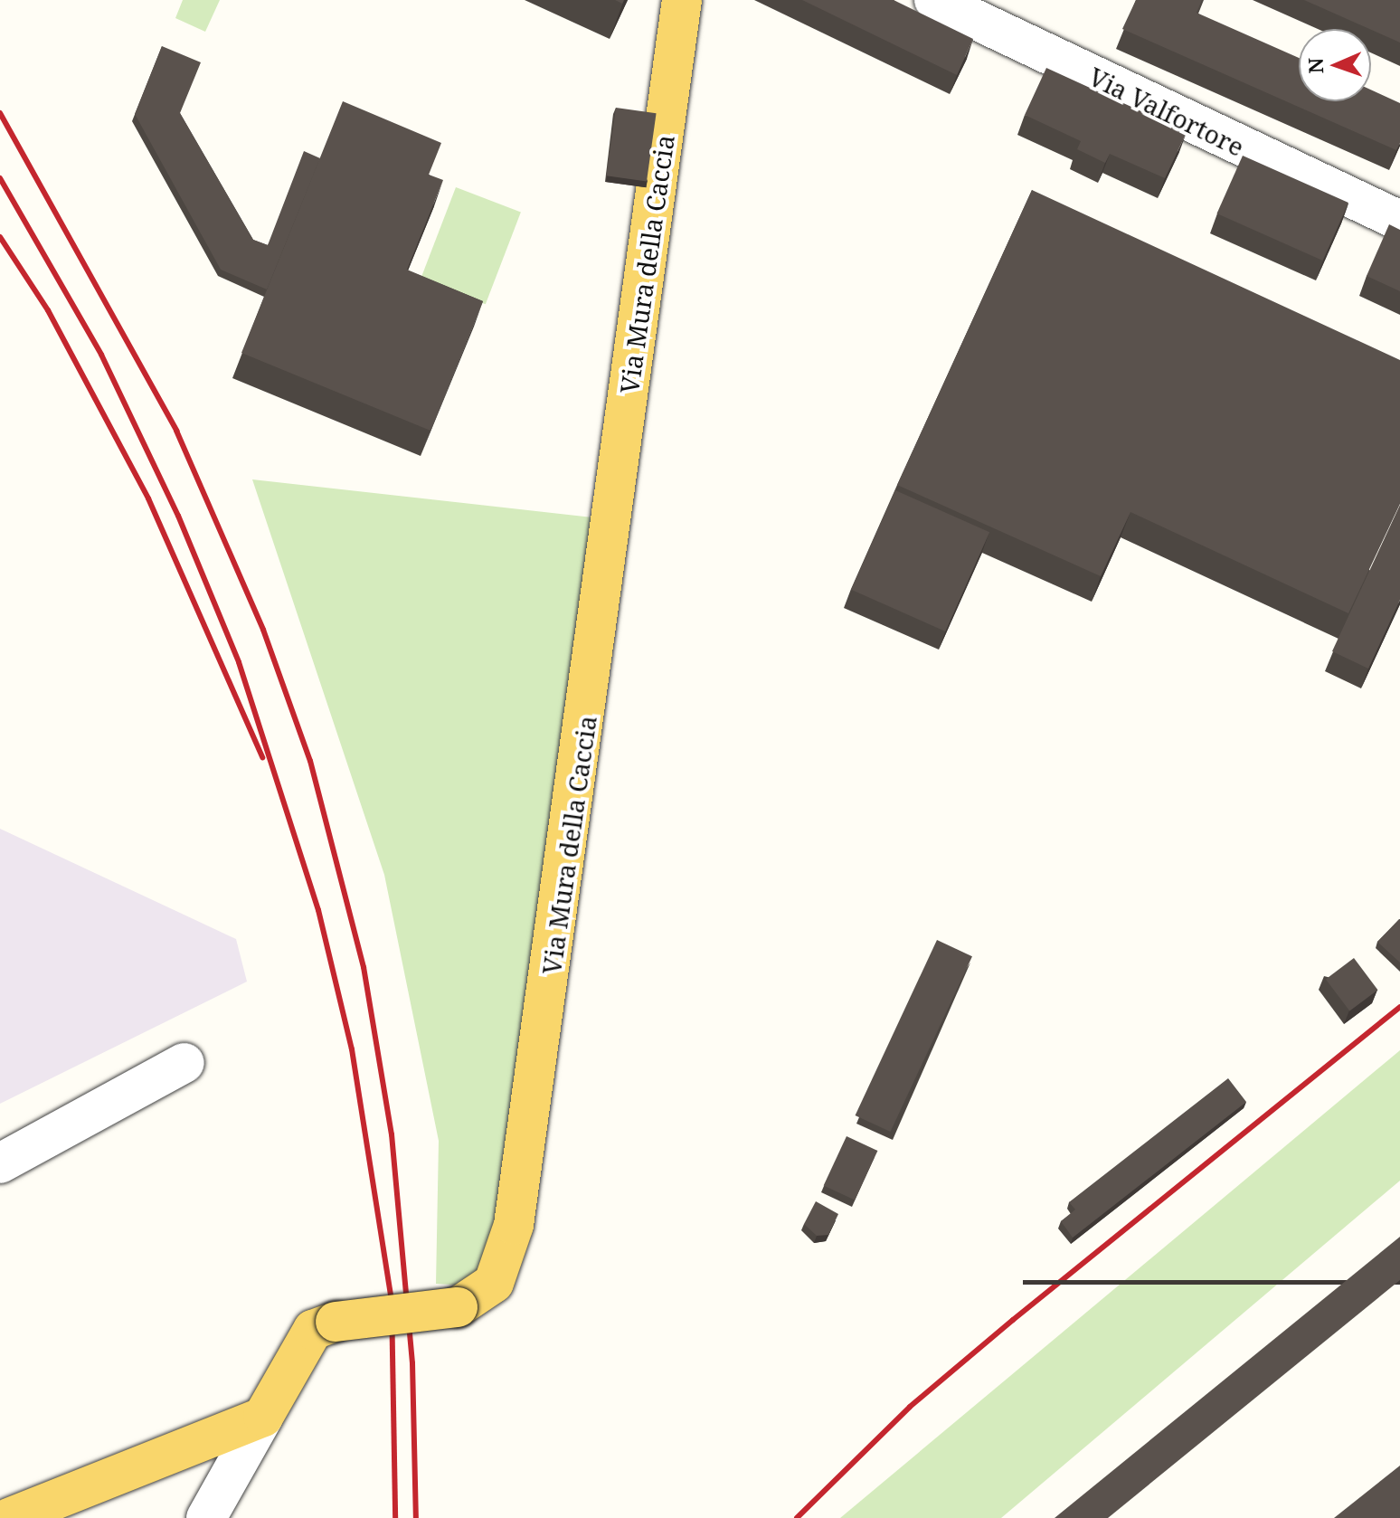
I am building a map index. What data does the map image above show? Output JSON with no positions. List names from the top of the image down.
{
  "streets": {
    "main road": ["Via Mura della Caccia"],
    "street": ["Via Valfortore"]
  },
  "north": "left"
}
